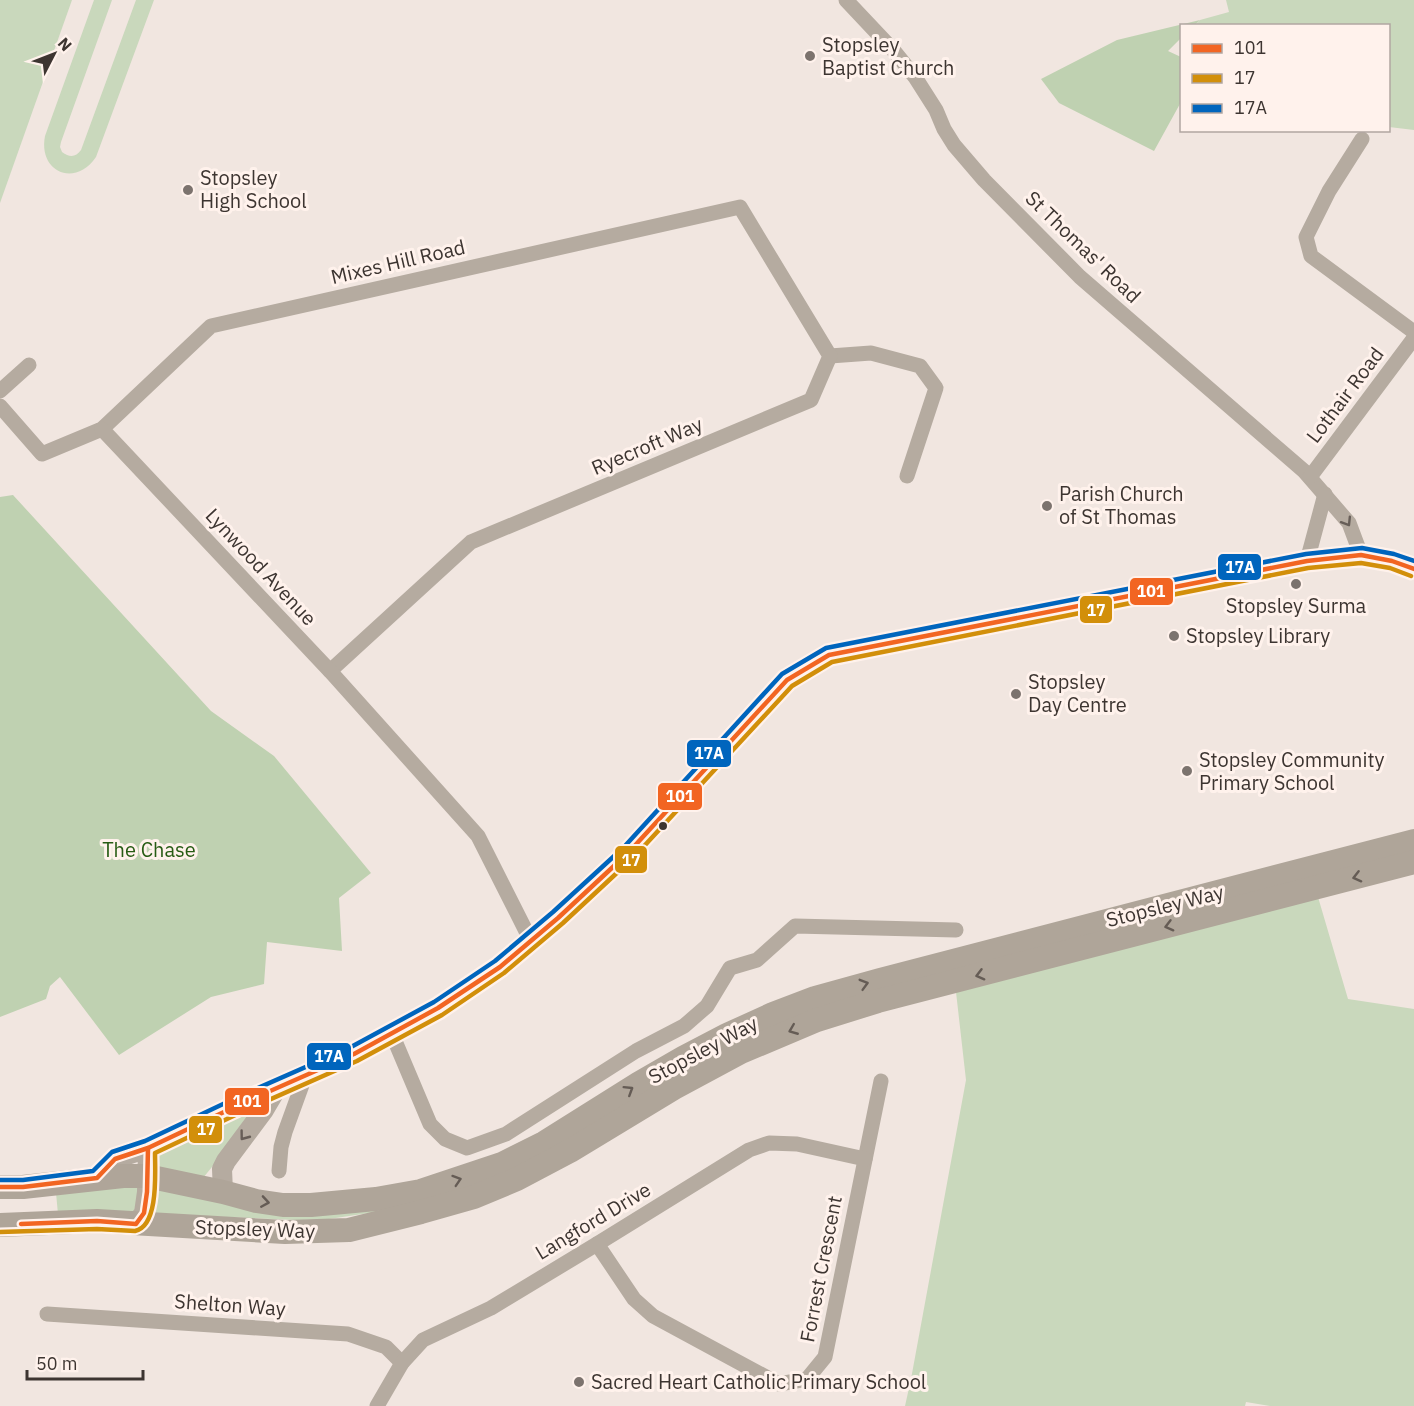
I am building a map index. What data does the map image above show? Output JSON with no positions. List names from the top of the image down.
{
  "streets": {
    "main road": ["Stopsley Way"],
    "street": [
      "St Thomas' Road",
      "Mixes Hill Road",
      "Lothair Road",
      "Ryecroft Way",
      "Lynwood Avenue",
      "Langford Drive",
      "Forrest Crescent",
      "Shelton Way"
    ]
  },
  "crossings": [
    ["St Thomas' Road", "Lothair Road"],
    ["Mixes Hill Road", "Ryecroft Way"],
    ["Mixes Hill Road", "Lynwood Avenue"],
    ["Ryecroft Way", "Lynwood Avenue"],
    ["Langford Drive", "Forrest Crescent"],
    ["Langford Drive", "Shelton Way"]
  ],
  "parks": ["The Chase"],
  "places": [
    "Stopsley Baptist Church",
    "Stopsley High School",
    "Parish Church of St Thomas",
    "Stopsley Surma",
    "Stopsley Library",
    "Stopsley Day Centre",
    "Stopsley Community Primary School",
    "Sacred Heart Catholic Primary School"
  ],
  "lines": ["transit line 17A", "transit line 101", "transit line 17"],
  "legend": ["101", "17", "17A"],
  "scale_bar": "50 m",
  "north": "top right"
}
